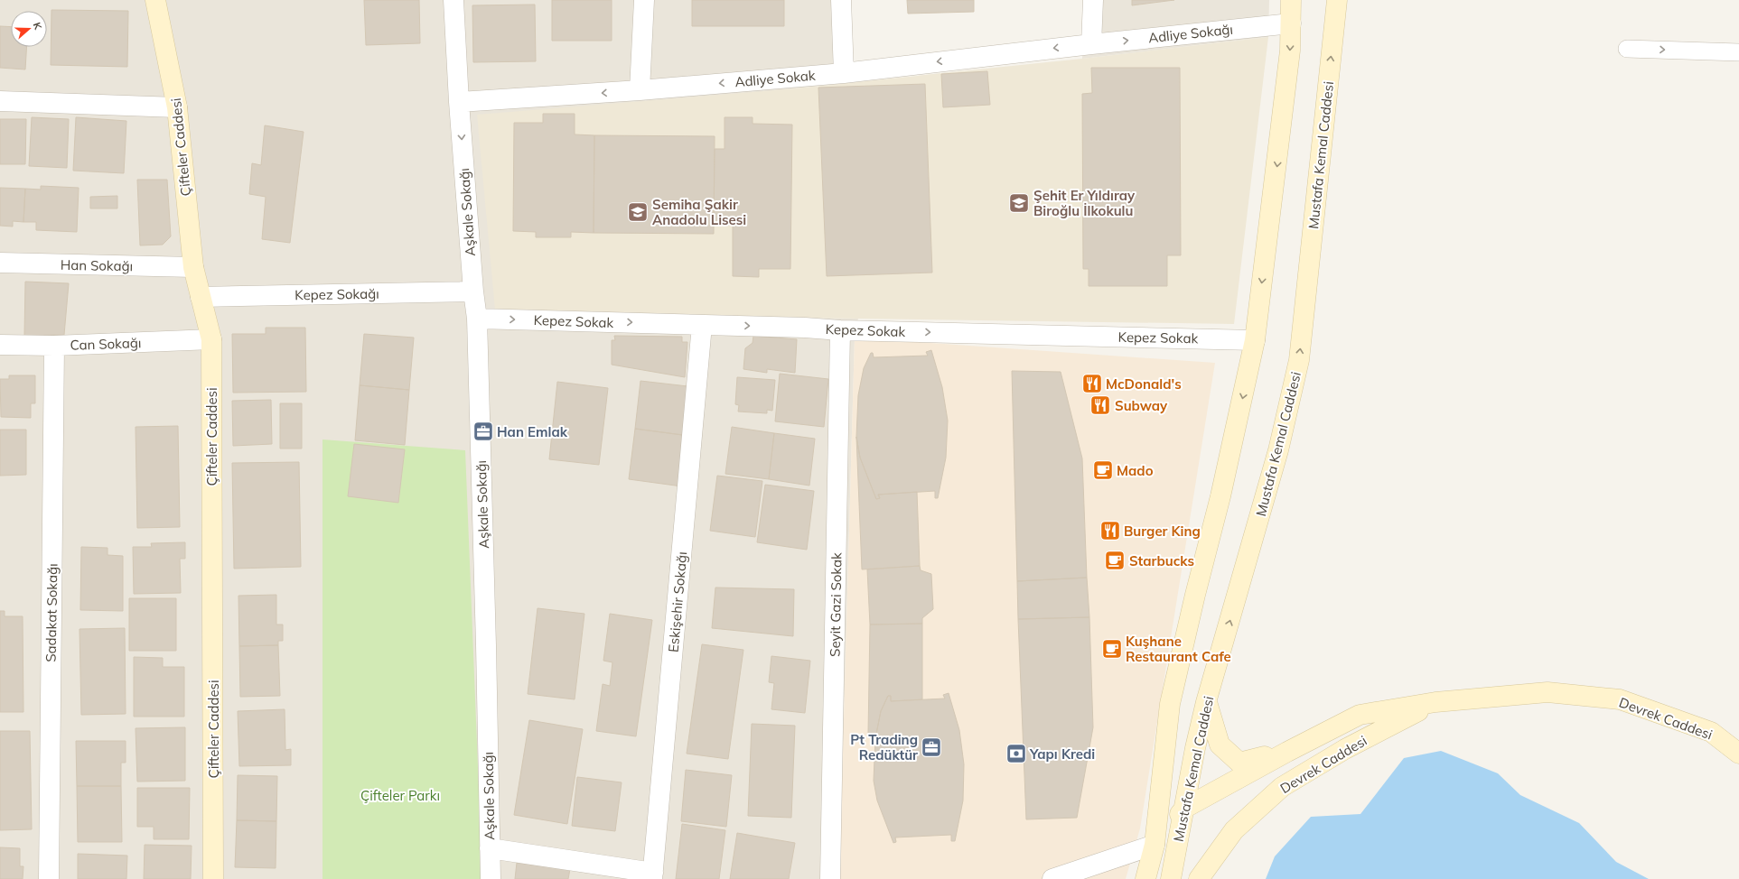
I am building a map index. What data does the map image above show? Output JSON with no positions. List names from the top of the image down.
{
  "streets": {
    "street": [
      "Adliye Sokağı",
      "Adliye Sokak",
      "Çifteler Caddesi",
      "Mustafa Kemal Caddesi",
      "Aşkale Sokağı",
      "Han Sokağı",
      "Kepez Sokağı",
      "Kepez Sokak",
      "Can Sokağı",
      "Eskişehir Sokağı",
      "Seyit Gazi Sokak",
      "Sadakat Sokağı",
      "Devrek Caddesi"
    ]
  },
  "crossings": [
    ["Adliye Sokağı", "Adliye Sokak"],
    ["Adliye Sokağı", "Mustafa Kemal Caddesi"],
    ["Adliye Sokak", "Aşkale Sokağı"],
    ["Çifteler Caddesi", "Han Sokağı"],
    ["Çifteler Caddesi", "Kepez Sokağı"],
    ["Çifteler Caddesi", "Can Sokağı"],
    ["Mustafa Kemal Caddesi", "Kepez Sokak"],
    ["Mustafa Kemal Caddesi", "Devrek Caddesi"],
    ["Aşkale Sokağı", "Kepez Sokağı"],
    ["Aşkale Sokağı", "Kepez Sokak"],
    ["Kepez Sokak", "Eskişehir Sokağı"],
    ["Kepez Sokak", "Seyit Gazi Sokak"],
    ["Can Sokağı", "Sadakat Sokağı"]
  ],
  "one_way": ["Adliye Sokağı", "Adliye Sokak", "Kepez Sokak"],
  "parks": ["Çifteler Parkı"],
  "places": {
    "school or university": ["Şehit Er Yıldıray Biroğlu İlkokulu", "Semiha Şakir Anadolu Lisesi"],
    "restaurant": ["McDonald's", "Subway", "Burger King"],
    "office": ["Han Emlak", "Pt Trading Redüktür"],
    "cafe": ["Mado", "Starbucks", "Kuşhane Restaurant Cafe"],
    "bank": ["Yapı Kredi"]
  },
  "north": "right"
}
